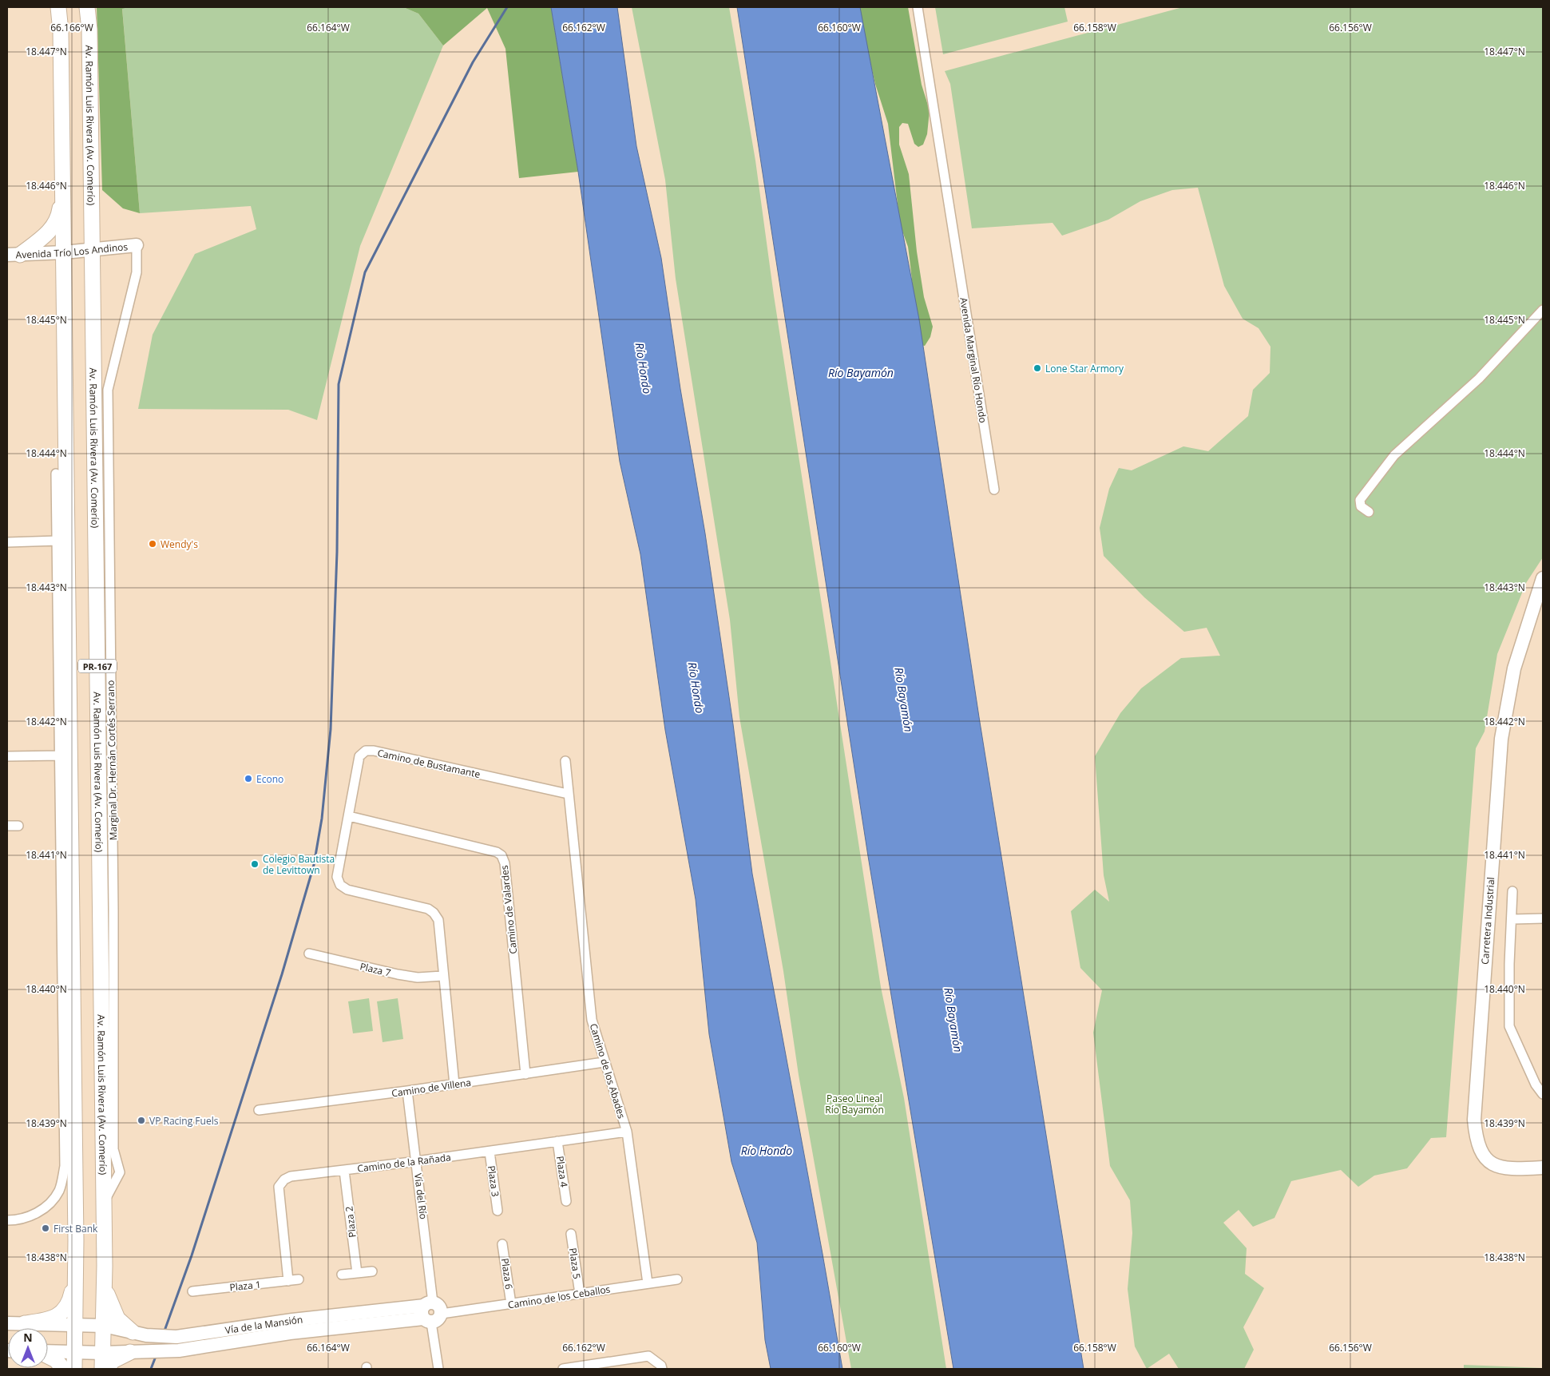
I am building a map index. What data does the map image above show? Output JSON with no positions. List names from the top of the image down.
{
  "streets": {
    "main road": ["Av. Ramón Luis Rivera (Av. Comerío)", "PR-167"],
    "street": [
      "Avenida Trío Los Andinos",
      "Avenida Marginal Río Hondo",
      "Marginal Dr. Hernán Cortés Serrano",
      "Camino de Bustamante",
      "Camino de Valardes",
      "Carretera Industrial",
      "Plaza 7",
      "Camino de los Abades",
      "Camino de Villena",
      "Camino de la Rañada",
      "Plaza 4",
      "Plaza 3",
      "Vía del Río",
      "Plaza 2",
      "Plaza 5",
      "Plaza 6",
      "Plaza 1",
      "Camino de los Ceballos",
      "Vía de la Mansión"
    ]
  },
  "crossings": [
    ["Av. Ramón Luis Rivera (Av. Comerío)", "Avenida Trío Los Andinos"],
    ["Av. Ramón Luis Rivera (Av. Comerío)", "Marginal Dr. Hernán Cortés Serrano"],
    ["Av. Ramón Luis Rivera (Av. Comerío)", "Vía de la Mansión"],
    ["Avenida Trío Los Andinos", "PR-167"],
    ["Avenida Trío Los Andinos", "Marginal Dr. Hernán Cortés Serrano"],
    ["PR-167", "Vía de la Mansión"],
    ["Camino de Bustamante", "Camino de Valardes"],
    ["Camino de Bustamante", "Plaza 7"],
    ["Camino de Bustamante", "Camino de los Abades"],
    ["Camino de Bustamante", "Camino de Villena"],
    ["Camino de Valardes", "Camino de Villena"],
    ["Camino de los Abades", "Camino de Villena"],
    ["Camino de los Abades", "Camino de la Rañada"],
    ["Camino de los Abades", "Camino de los Ceballos"],
    ["Camino de Villena", "Vía del Río"],
    ["Camino de la Rañada", "Plaza 4"],
    ["Camino de la Rañada", "Plaza 3"],
    ["Camino de la Rañada", "Vía del Río"],
    ["Camino de la Rañada", "Plaza 2"],
    ["Camino de la Rañada", "Plaza 1"],
    ["Vía del Río", "Camino de los Ceballos"],
    ["Vía del Río", "Vía de la Mansión"],
    ["Plaza 5", "Camino de los Ceballos"],
    ["Plaza 6", "Camino de los Ceballos"],
    ["Camino de los Ceballos", "Vía de la Mansión"]
  ],
  "water": ["Río Hondo", "Río Bayamón"],
  "parks": ["Paseo Lineal Río Bayamón"],
  "places": [
    "Lone Star Armory",
    "Wendy's",
    "Econo",
    "Colegio Bautista de Levittown",
    "VP Racing Fuels",
    "First Bank"
  ],
  "north": "top",
  "coordinates": [
    "66.166°W",
    "66.164°W",
    "66.162°W",
    "66.160°W",
    "66.158°W",
    "66.156°W",
    "18.447°N",
    "18.446°N",
    "18.445°N",
    "18.444°N",
    "18.443°N",
    "18.442°N",
    "18.441°N",
    "18.440°N",
    "18.439°N",
    "18.438°N"
  ]
}
